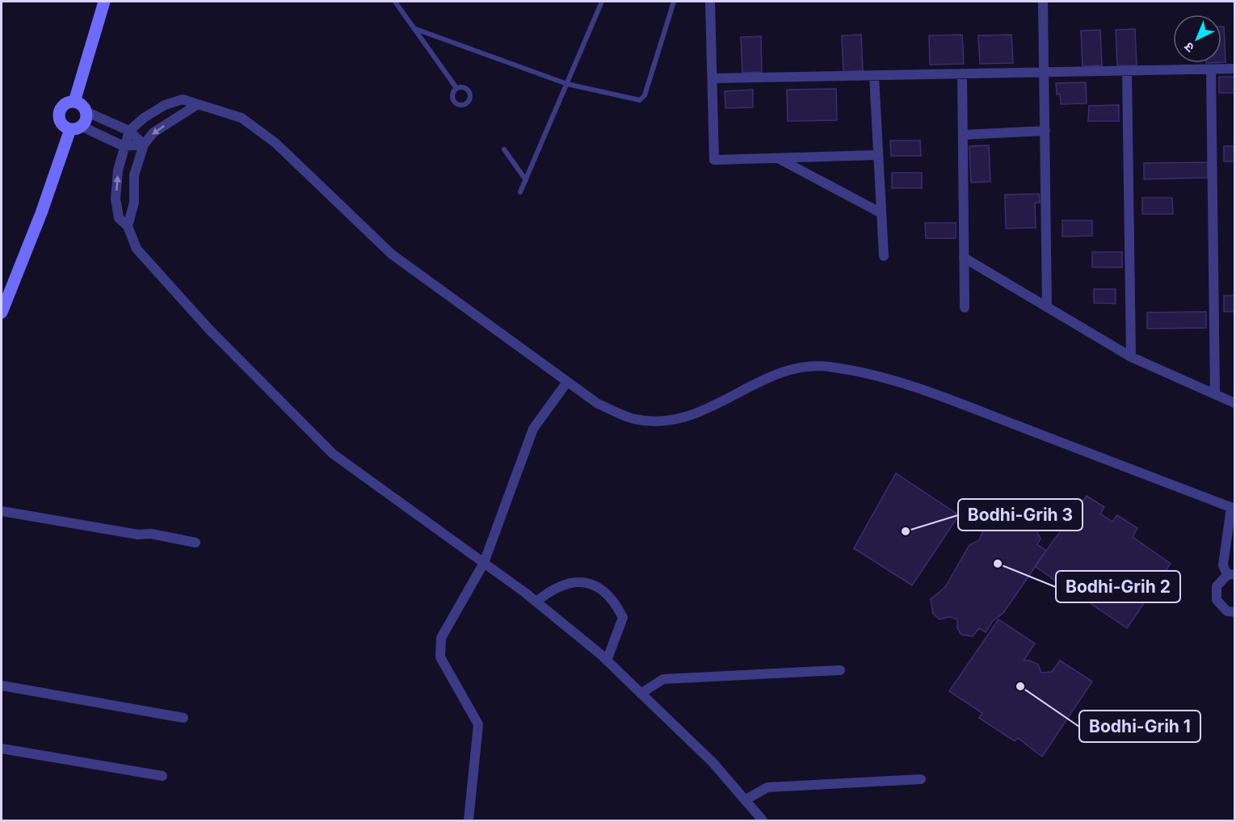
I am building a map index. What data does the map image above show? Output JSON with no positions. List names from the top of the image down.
{
  "places": ["Bodhi-Grih 3", "Bodhi-Grih 2", "Bodhi-Grih 1"],
  "north": "bottom left"
}
